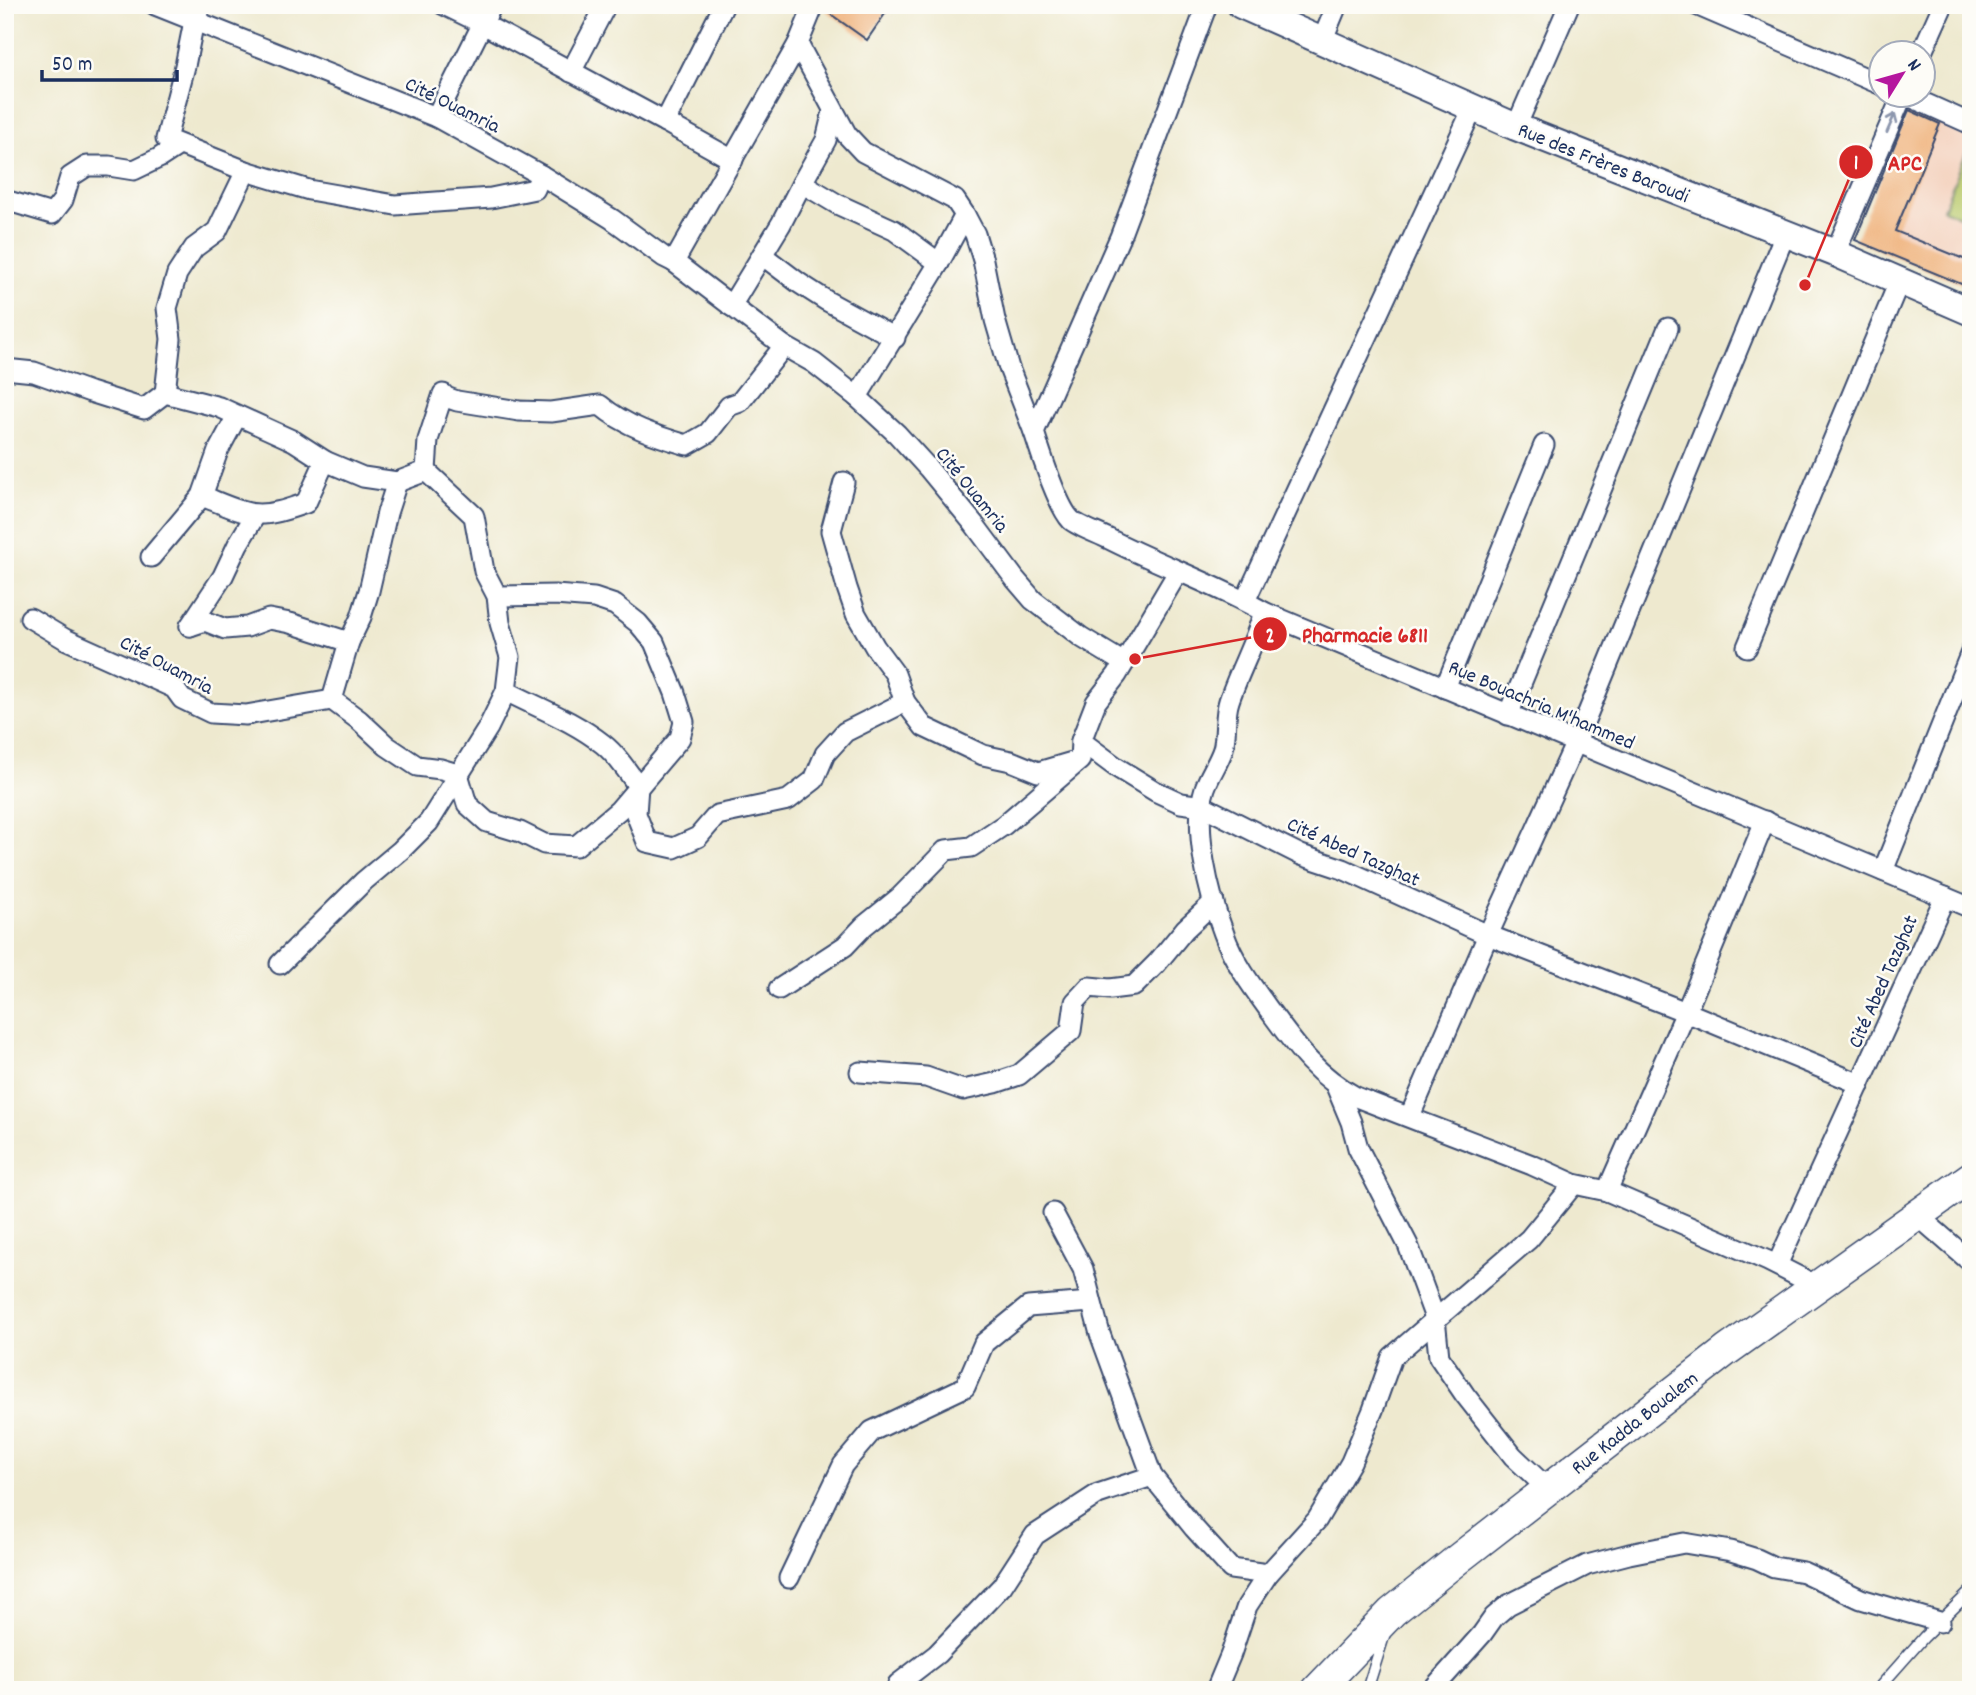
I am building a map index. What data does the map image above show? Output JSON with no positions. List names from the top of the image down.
{
  "streets": {
    "main road": ["Rue Kadda Boualem"],
    "street": [
      "Cité Ouamria",
      "Rue des Frères Baroudi",
      "Rue Bouachria M'hammed",
      "Cité Abed Tazghat"
    ]
  },
  "crossings": [
    ["Rue Bouachria M'hammed", "Cité Abed Tazghat"]
  ],
  "places": ["APC", "Pharmacie 6811"],
  "scale_bar": "50 m",
  "north": "top right"
}
